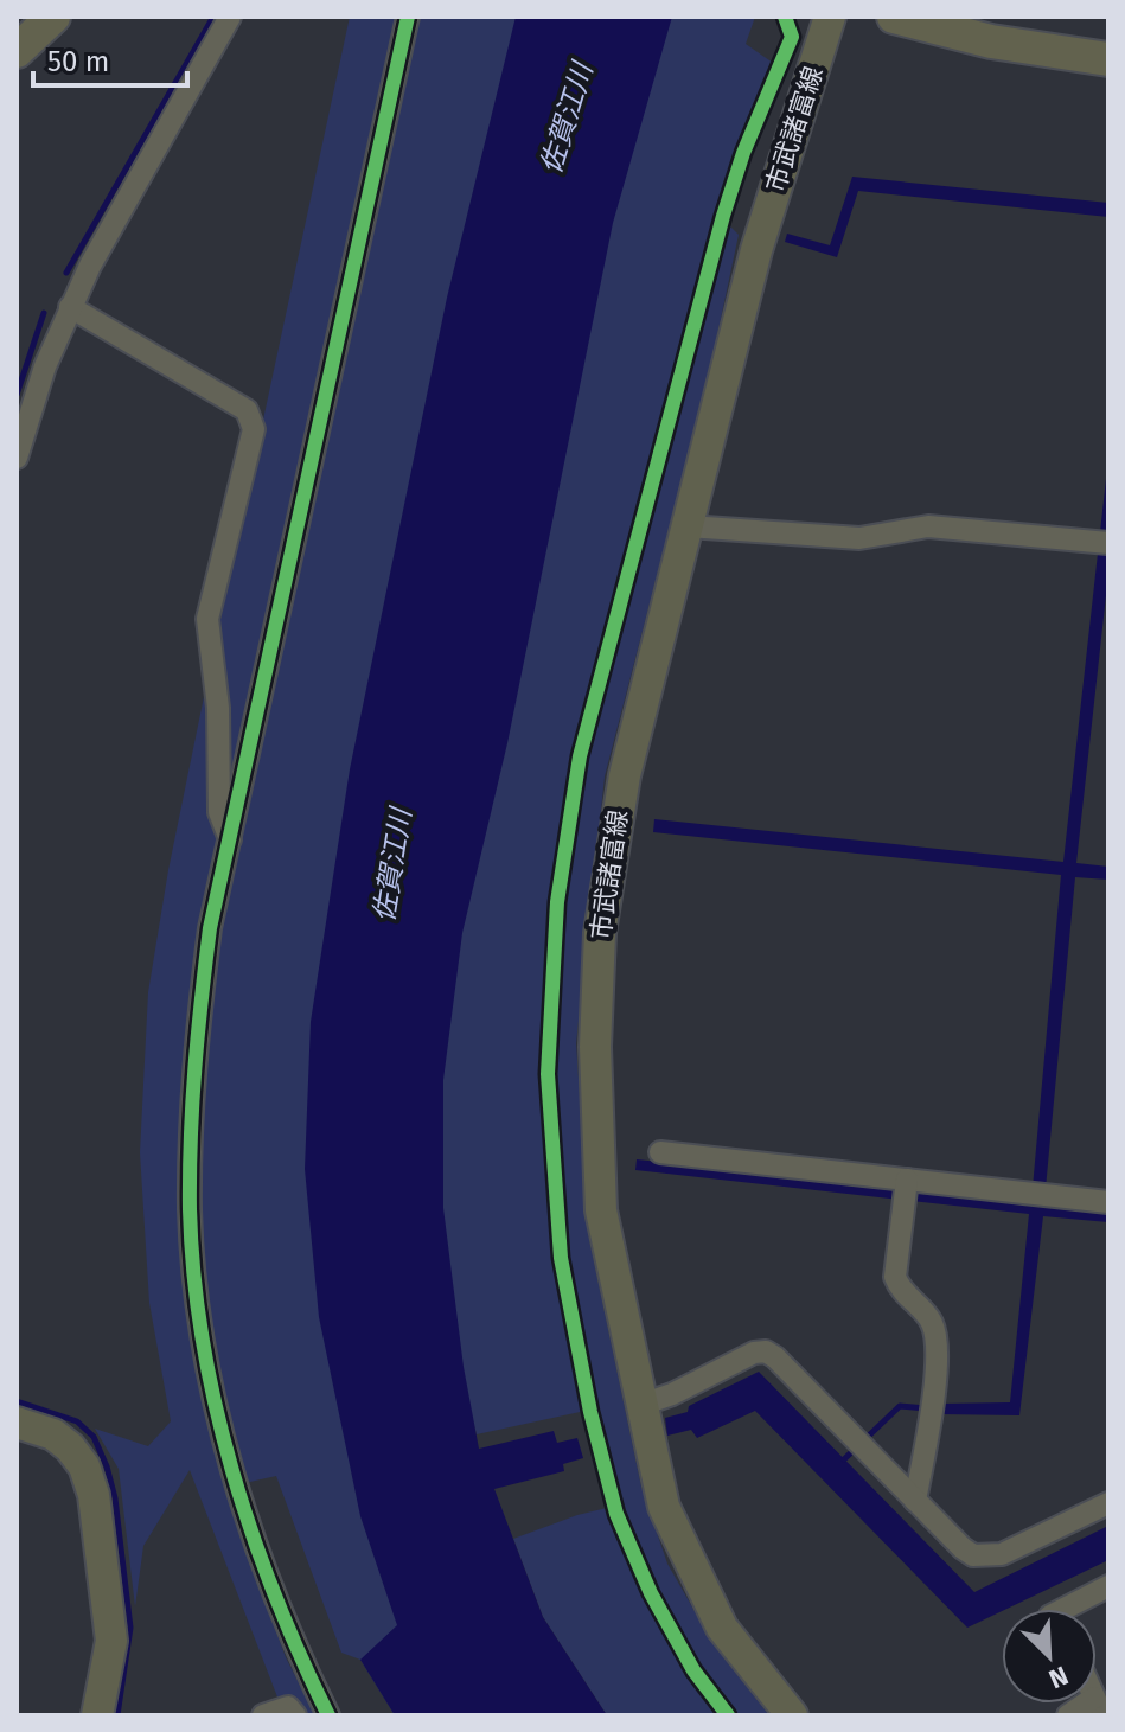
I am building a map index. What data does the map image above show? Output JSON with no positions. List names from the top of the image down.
{
  "streets": {
    "main road": ["市武諸富線"]
  },
  "water": ["佐賀江川"],
  "scale_bar": "50 m",
  "north": "bottom right"
}
